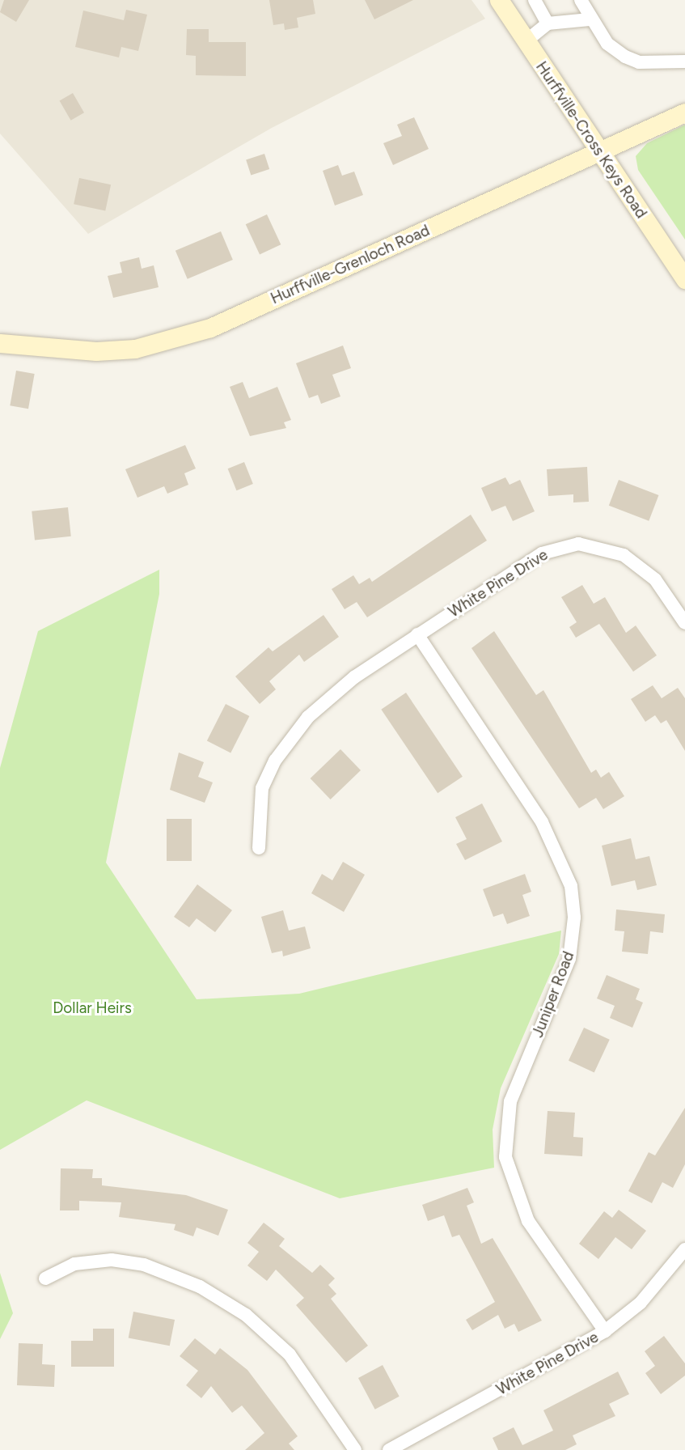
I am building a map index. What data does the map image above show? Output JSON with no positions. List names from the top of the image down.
{
  "streets": {
    "main road": ["Hurffville-Cross Keys Road", "Hurffville-Grenloch Road"],
    "street": ["White Pine Drive", "Juniper Road"]
  },
  "crossings": [
    ["Hurffville-Cross Keys Road", "Hurffville-Grenloch Road"],
    ["White Pine Drive", "Juniper Road"]
  ],
  "parks": ["Dollar Heirs"]
}
